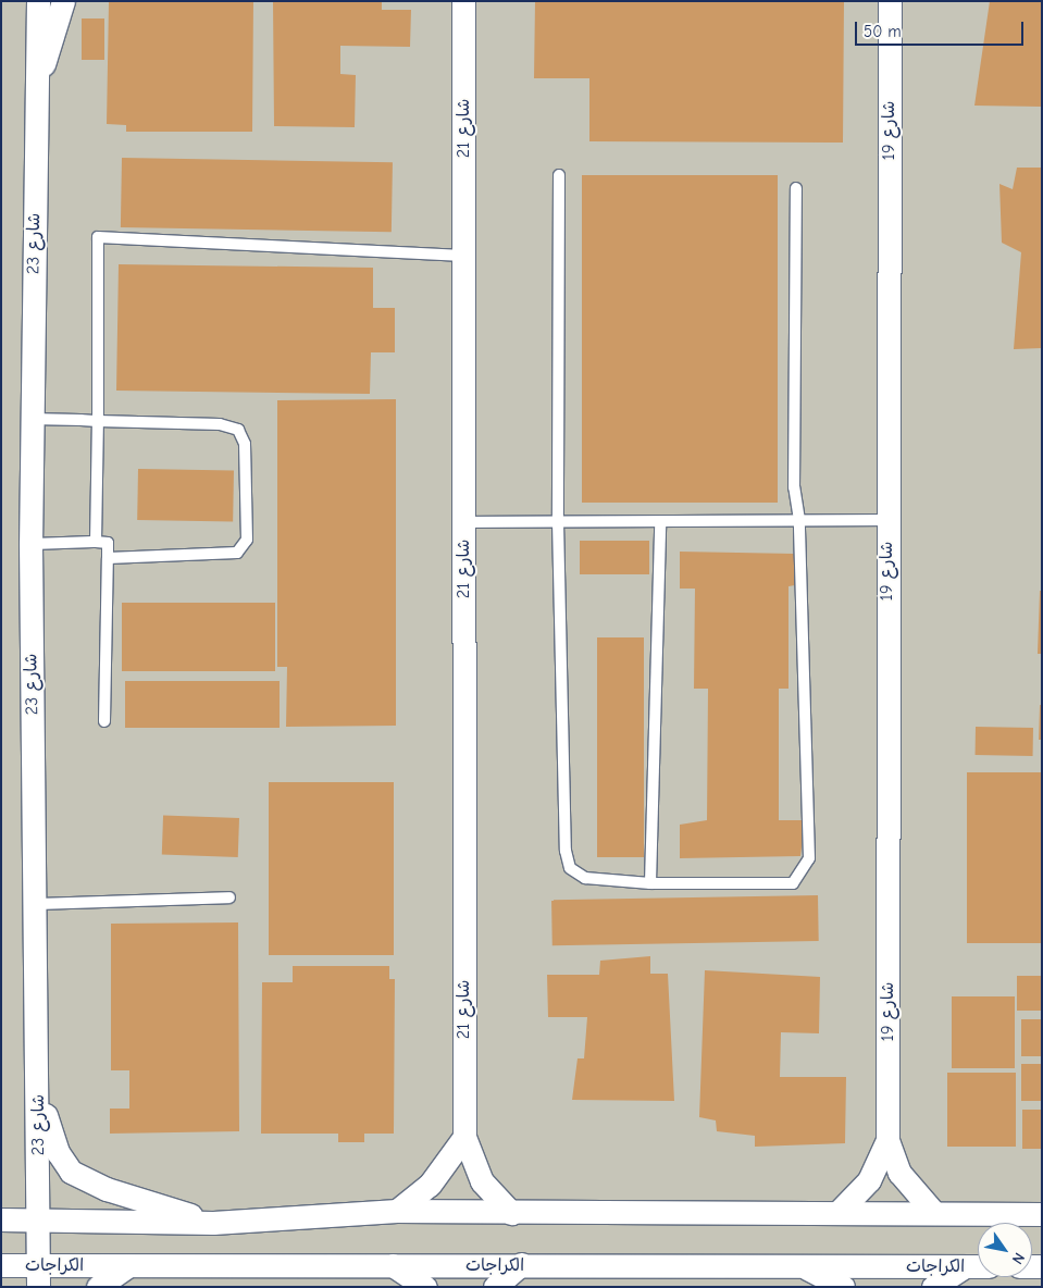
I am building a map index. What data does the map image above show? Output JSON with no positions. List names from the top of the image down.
{
  "streets": {
    "street": [
      "شارع 21",
      "شارع 19",
      "شارع 23",
      "الكراجات"
    ]
  },
  "crossings": [
    ["شارع 23", "الكراجات"]
  ],
  "scale_bar": "50 m",
  "north": "bottom right"
}
